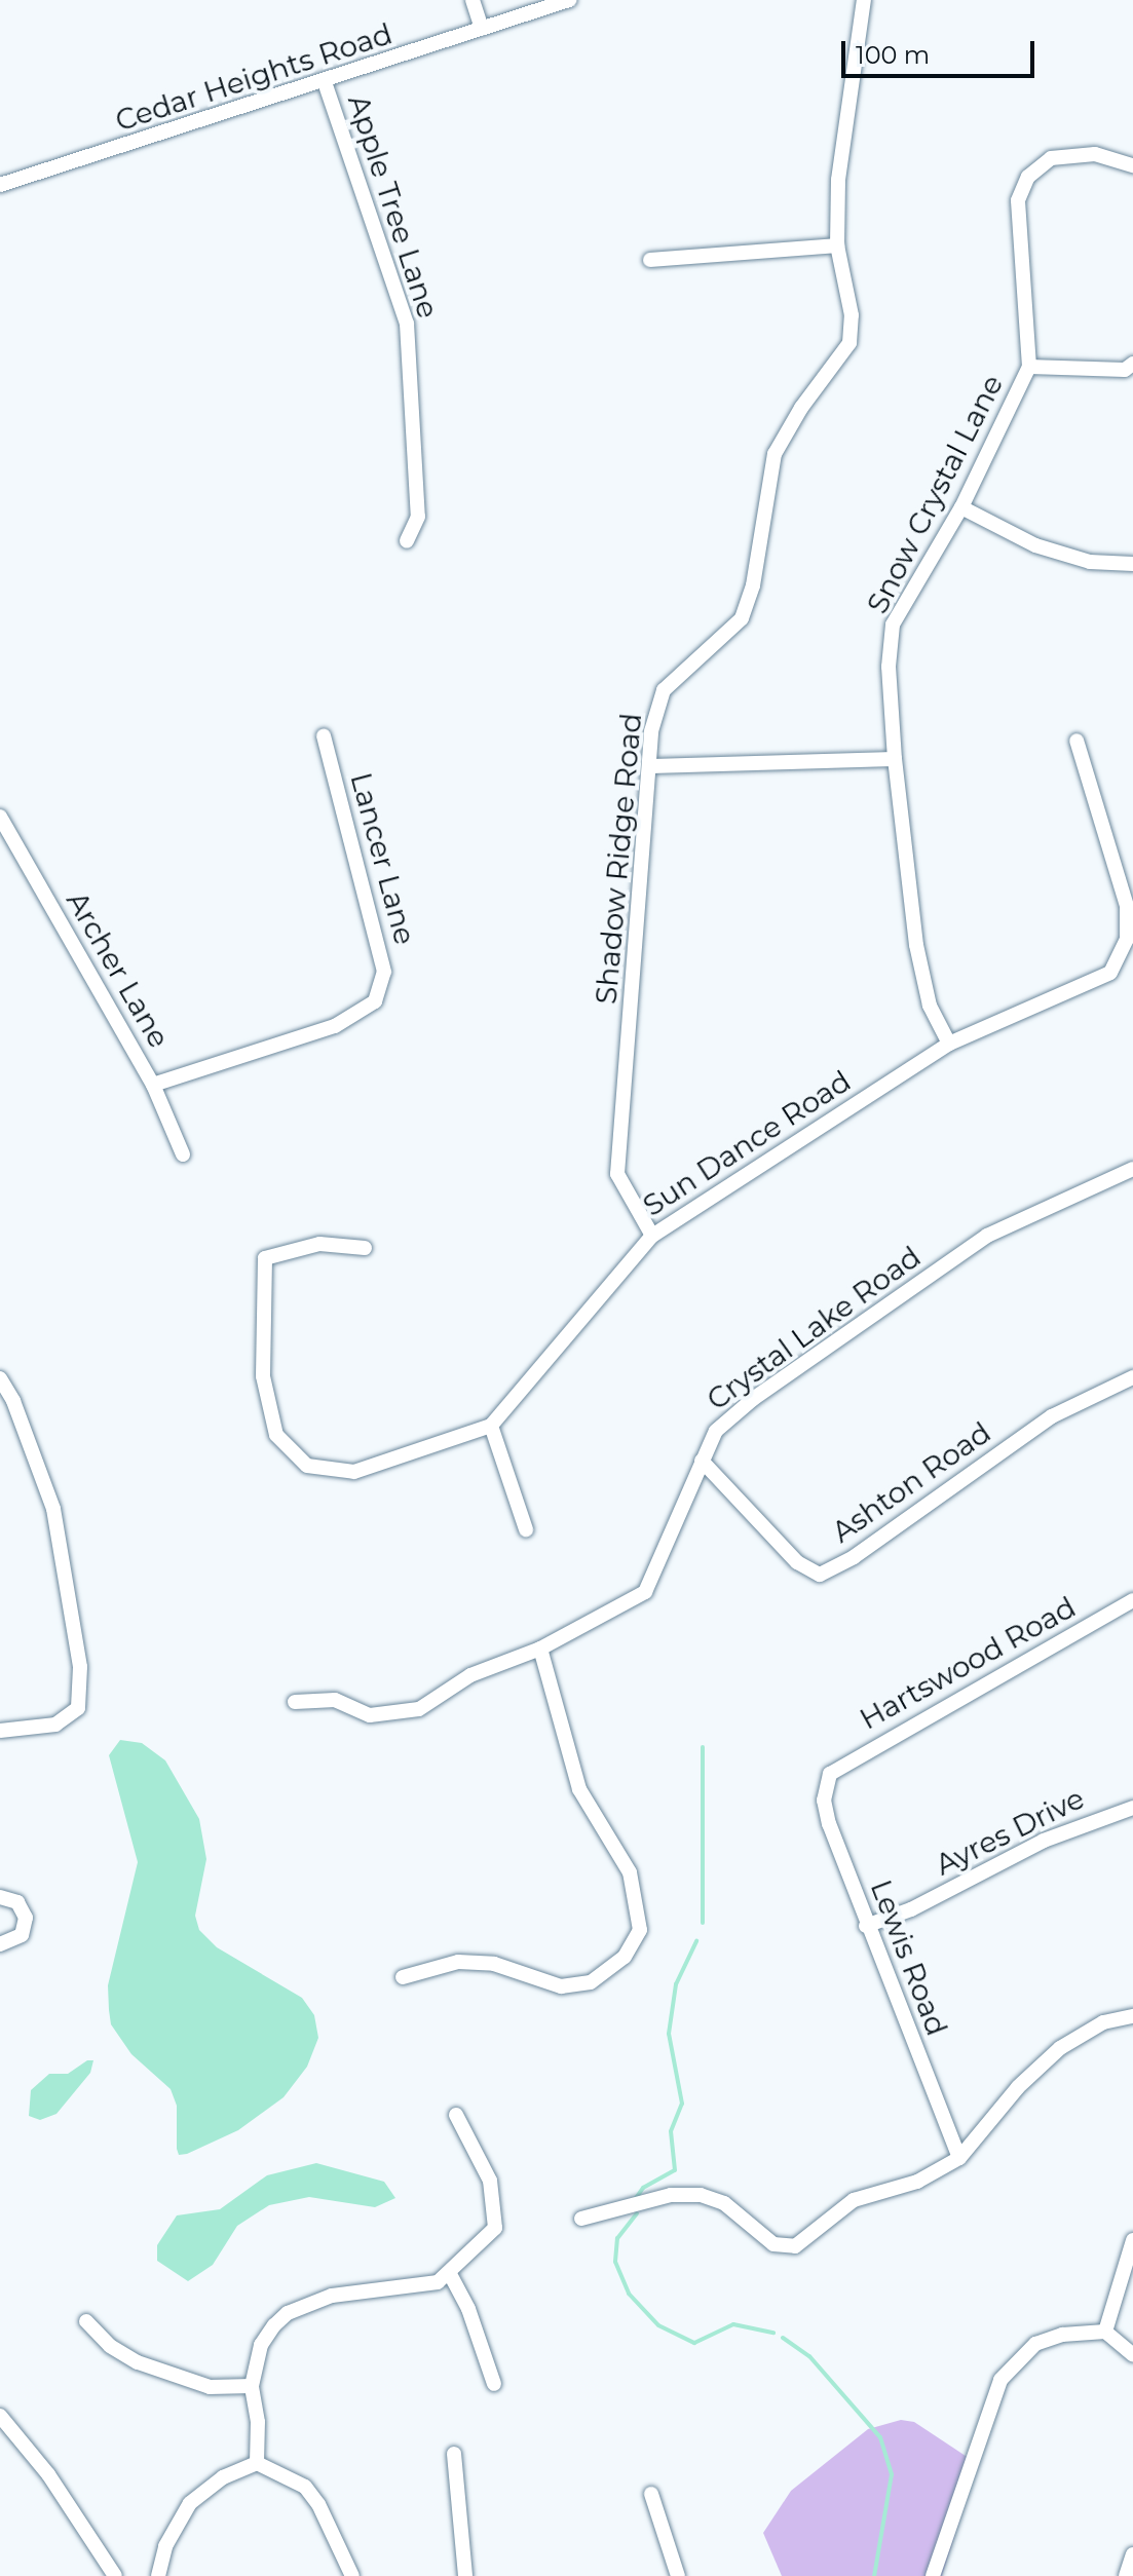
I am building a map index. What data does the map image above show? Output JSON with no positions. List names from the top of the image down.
{
  "streets": {
    "street": [
      "Cedar Heights Road",
      "Apple Tree Lane",
      "Snow Crystal Lane",
      "Lancer Lane",
      "Shadow Ridge Road",
      "Archer Lane",
      "Sun Dance Road",
      "Crystal Lake Road",
      "Ashton Road",
      "Hartswood Road",
      "Ayres Drive",
      "Lewis Road"
    ]
  },
  "crossings": [
    ["Cedar Heights Road", "Apple Tree Lane"],
    ["Snow Crystal Lane", "Sun Dance Road"],
    ["Lancer Lane", "Archer Lane"],
    ["Shadow Ridge Road", "Sun Dance Road"],
    ["Crystal Lake Road", "Ashton Road"],
    ["Hartswood Road", "Lewis Road"],
    ["Ayres Drive", "Lewis Road"]
  ],
  "scale_bar": "100 m"
}
